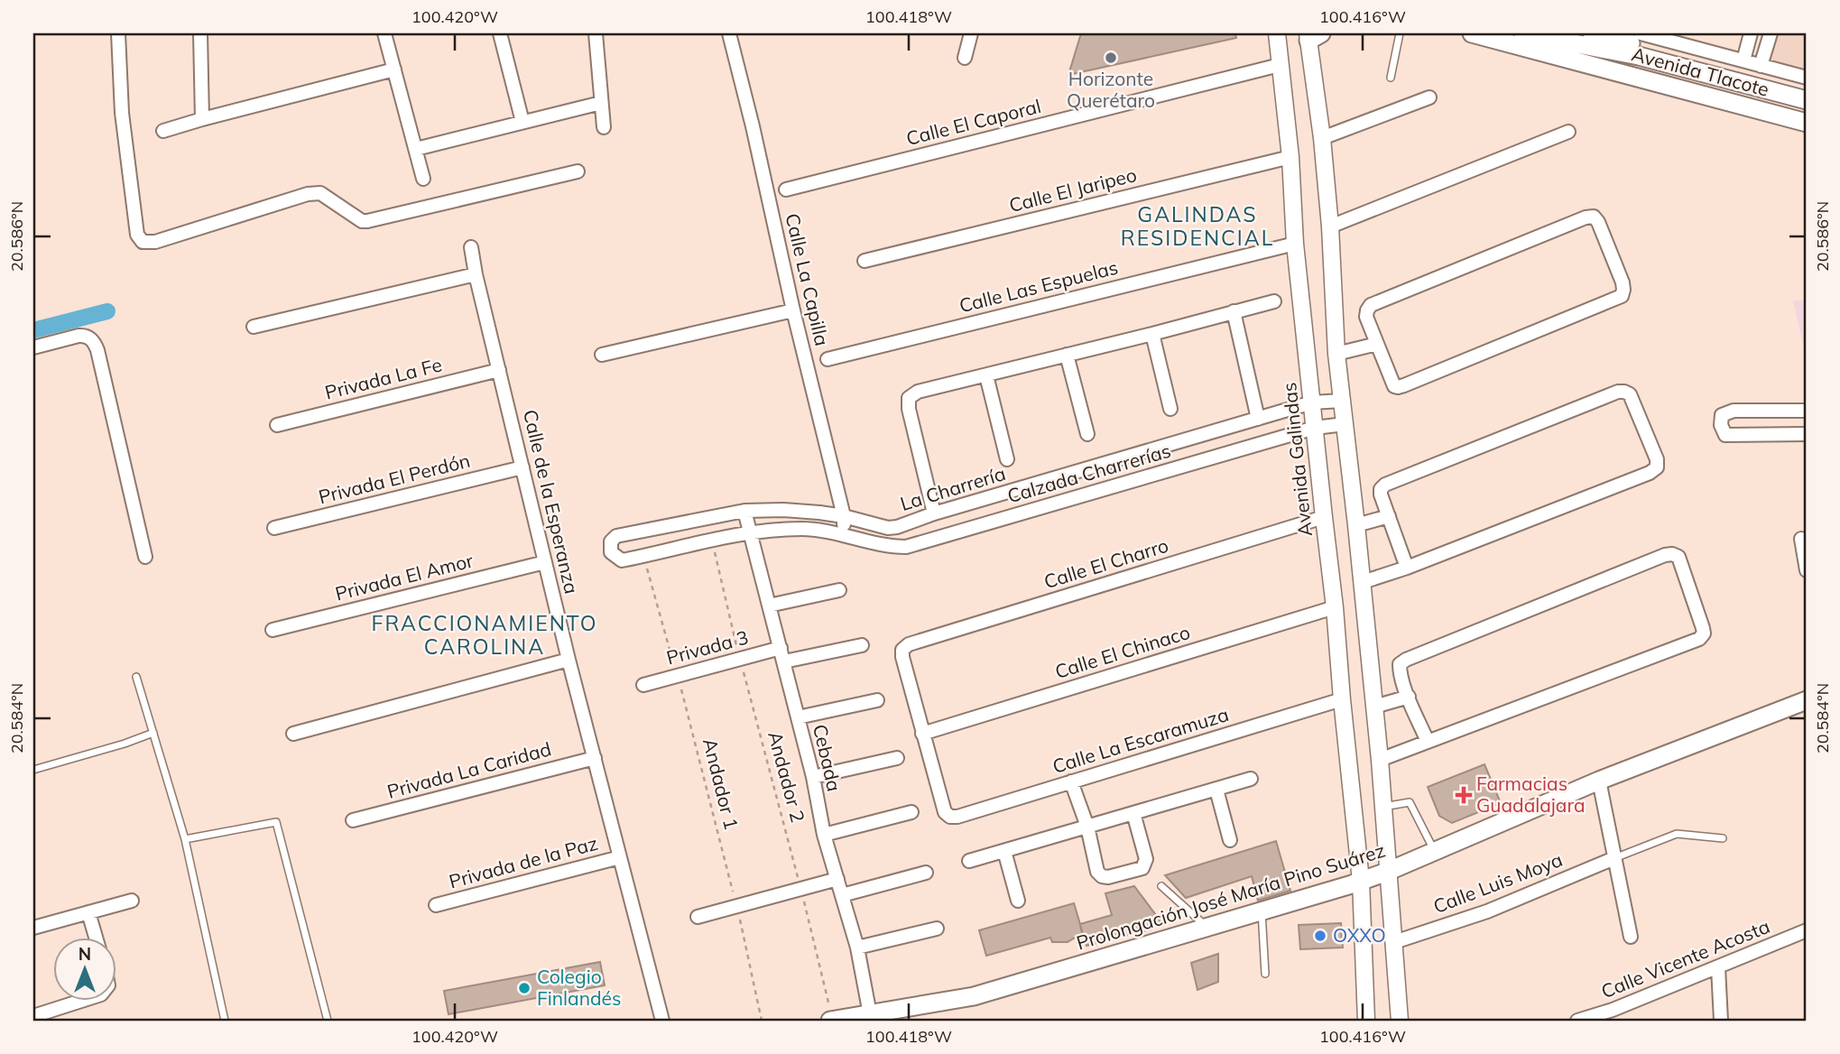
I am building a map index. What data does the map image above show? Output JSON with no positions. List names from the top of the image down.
{
  "streets": {
    "main road": ["Avenida Tlacote", "Prolongación José María Pino Suárez"],
    "street": [
      "Calle El Caporal",
      "Calle El Jaripeo",
      "Calle La Capilla",
      "Calle Las Espuelas",
      "Privada La Fe",
      "Avenida Galindas",
      "Calzada Charrerías",
      "Privada El Perdón",
      "La Charrería",
      "Calle de la Esperanza",
      "Calle El Charro",
      "Privada El Amor",
      "Privada 3",
      "Calle El Chinaco",
      "Calle La Escaramuza",
      "Cebada",
      "Privada La Caridad",
      "Privada de la Paz",
      "Calle Luis Moya",
      "Calle Vicente Acosta"
    ],
    "path": ["Andador 2", "Andador 1"]
  },
  "crossings": [
    ["Calle El Caporal", "Avenida Galindas"],
    ["Calle El Jaripeo", "Avenida Galindas"],
    ["Calle La Capilla", "Calzada Charrerías"],
    ["Calle La Capilla", "La Charrería"],
    ["Calle Las Espuelas", "Avenida Galindas"],
    ["Privada La Fe", "Calle de la Esperanza"],
    ["Avenida Galindas", "Calzada Charrerías"],
    ["Avenida Galindas", "La Charrería"],
    ["Avenida Galindas", "Calle El Charro"],
    ["Avenida Galindas", "Calle El Chinaco"],
    ["Avenida Galindas", "Calle La Escaramuza"],
    ["Avenida Galindas", "Prolongación José María Pino Suárez"],
    ["Calzada Charrerías", "La Charrería"],
    ["Calzada Charrerías", "Cebada"],
    ["Privada El Perdón", "Calle de la Esperanza"],
    ["La Charrería", "Cebada"],
    ["La Charrería", "Andador 2"],
    ["La Charrería", "Andador 1"],
    ["Calle de la Esperanza", "Privada El Amor"],
    ["Calle de la Esperanza", "Privada La Caridad"],
    ["Calle de la Esperanza", "Privada de la Paz"],
    ["Calle El Charro", "Calle El Chinaco"],
    ["Calle El Charro", "Calle La Escaramuza"],
    ["Privada 3", "Cebada"],
    ["Privada 3", "Andador 2"],
    ["Privada 3", "Andador 1"],
    ["Calle El Chinaco", "Calle La Escaramuza"],
    ["Cebada", "Prolongación José María Pino Suárez"],
    ["Andador 2", "Prolongación José María Pino Suárez"]
  ],
  "districts": ["GALINDAS RESIDENCIAL", "FRACCIONAMIENTO CAROLINA"],
  "places": {
    "other": ["Horizonte Querétaro", "OXXO", "Colegio Finlandés"],
    "health": ["Farmacias Guadalajara"]
  },
  "north": "top",
  "coordinates": [
    "100.420°W",
    "100.418°W",
    "100.416°W",
    "20.586°N",
    "20.584°N"
  ]
}
